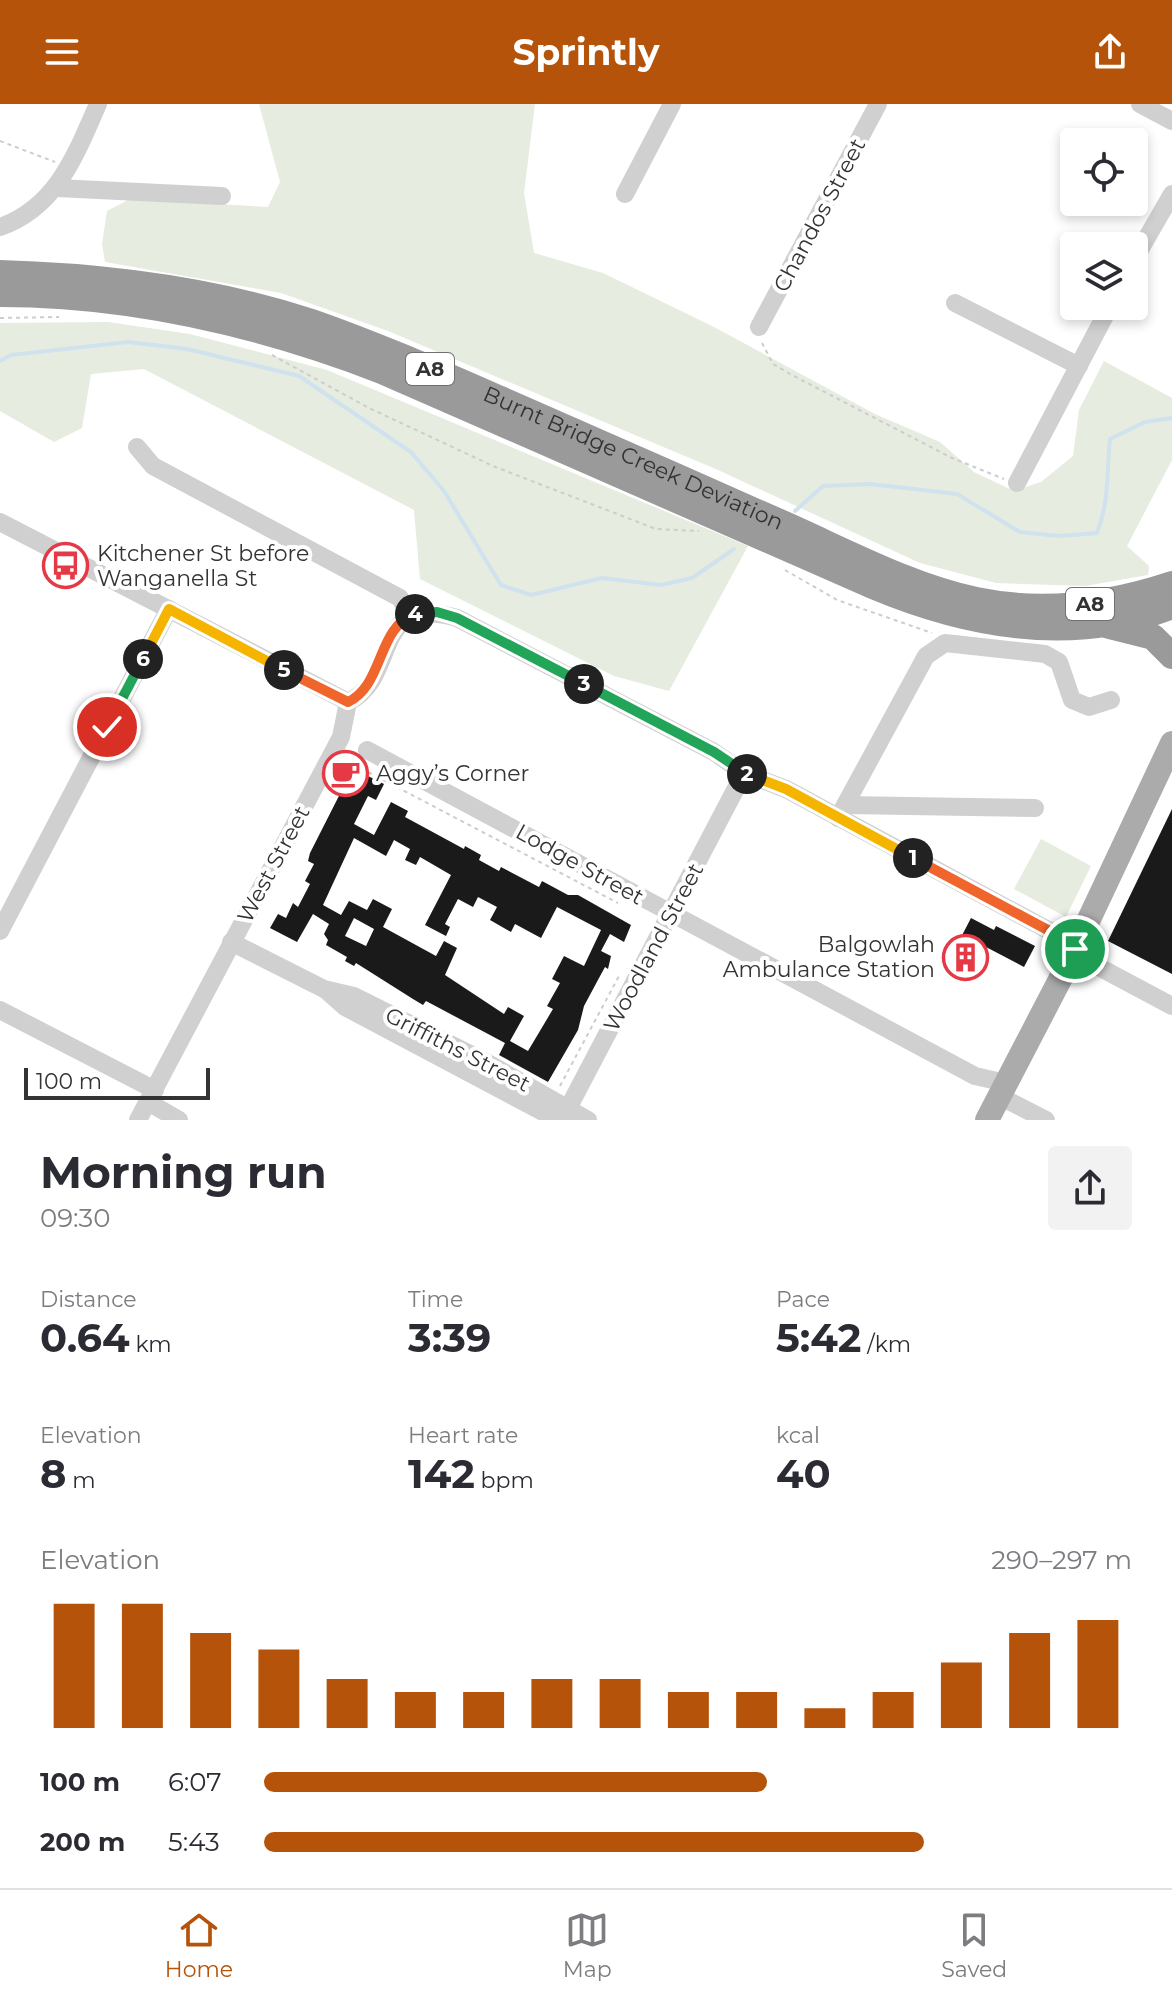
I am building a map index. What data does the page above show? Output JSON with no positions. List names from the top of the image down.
{
  "streets": {
    "highway": ["A8", "Burnt Bridge Creek Deviation"],
    "street": [
      "Chandos Street",
      "West Street",
      "Lodge Street",
      "Woodland Street",
      "Griffiths Street"
    ]
  },
  "crossings": [
    ["West Street", "Griffiths Street"],
    ["Lodge Street", "Woodland Street"],
    ["Woodland Street", "Griffiths Street"]
  ],
  "places": {
    "bus stop": ["Kitchener St before Wanganella St"],
    "cafe": ["Aggy’s Corner"],
    "building": ["Balgowlah Ambulance Station"]
  },
  "scale_bar": "100 m",
  "page": {
    "header": "Sprintly",
    "pins": [
      "4",
      "6",
      "5",
      "3",
      "2",
      "1"
    ],
    "scale": "100 m",
    "heading": ["Morning run", "09:30"],
    "stats": [
      ["Distance", "0.64 km"],
      ["Time", "3:39"],
      ["Pace", "5:42 /km"],
      ["Elevation", "8 m"],
      ["Heart rate", "142 bpm"],
      ["kcal", "40"]
    ],
    "chart": ["Elevation", "290–297 m"],
    "list": [
      {
        "name": "100 m",
        "note": "6:07"
      },
      {
        "name": "200 m",
        "note": "5:43"
      }
    ],
    "tabs": ["Home", "Map", "Saved"]
  }
}
